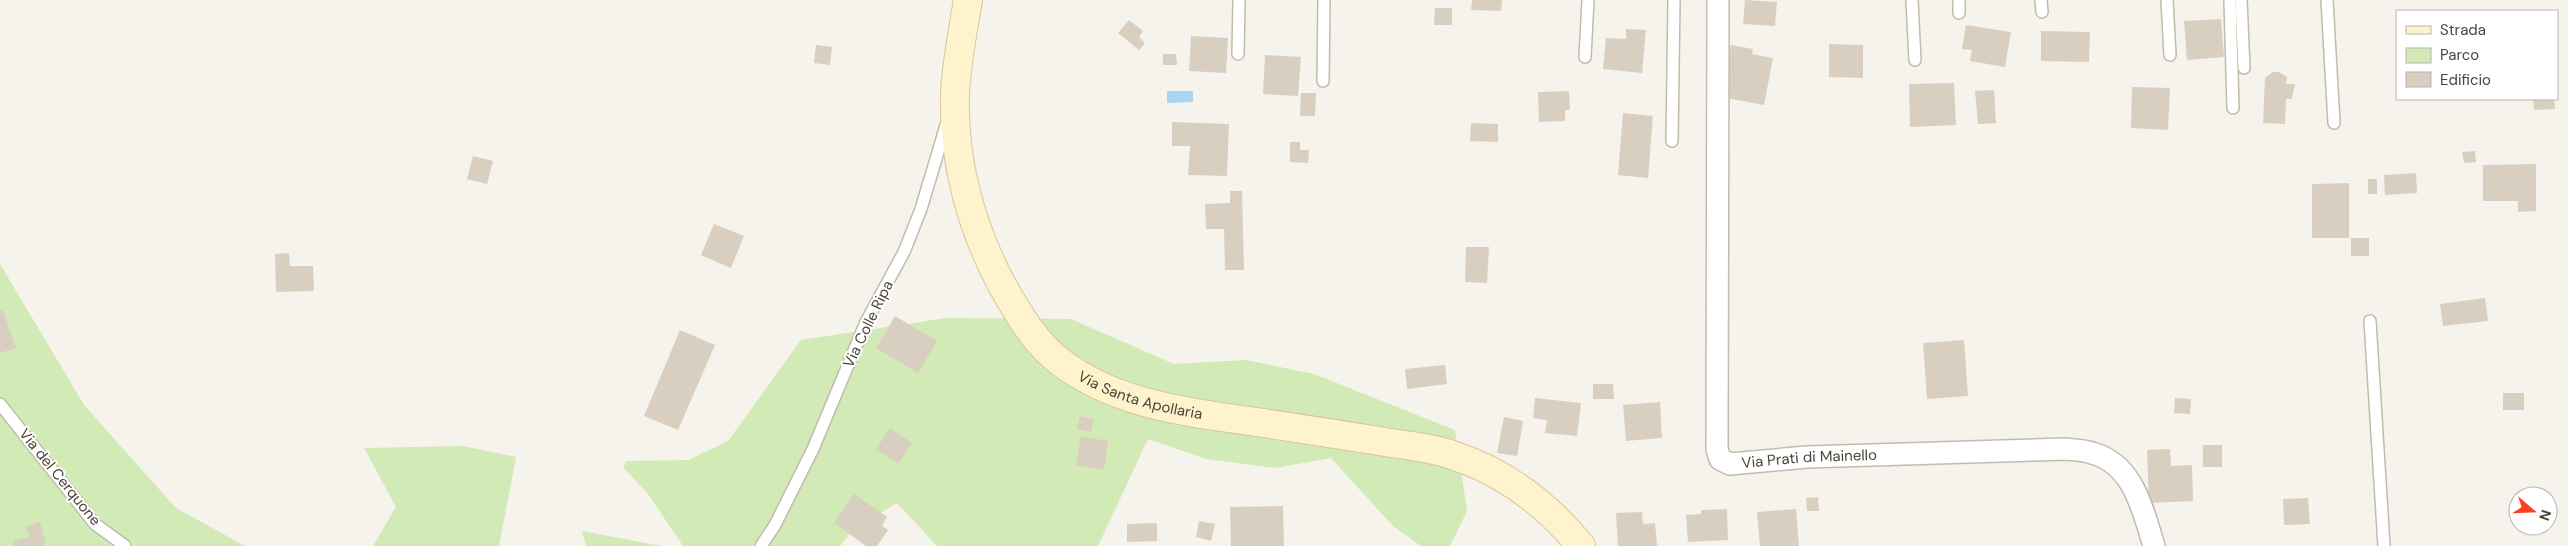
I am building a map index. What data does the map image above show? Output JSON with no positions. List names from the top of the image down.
{
  "streets": {
    "street": ["Via Santa Apollaria", "Via Prati di Mainello"],
    "lane": ["Via Colle Ripa", "Via del Cerquone"]
  },
  "crossings": [
    ["Via Colle Ripa", "Via Santa Apollaria"]
  ],
  "legend": ["Strada", "Parco", "Edificio"],
  "north": "right"
}
